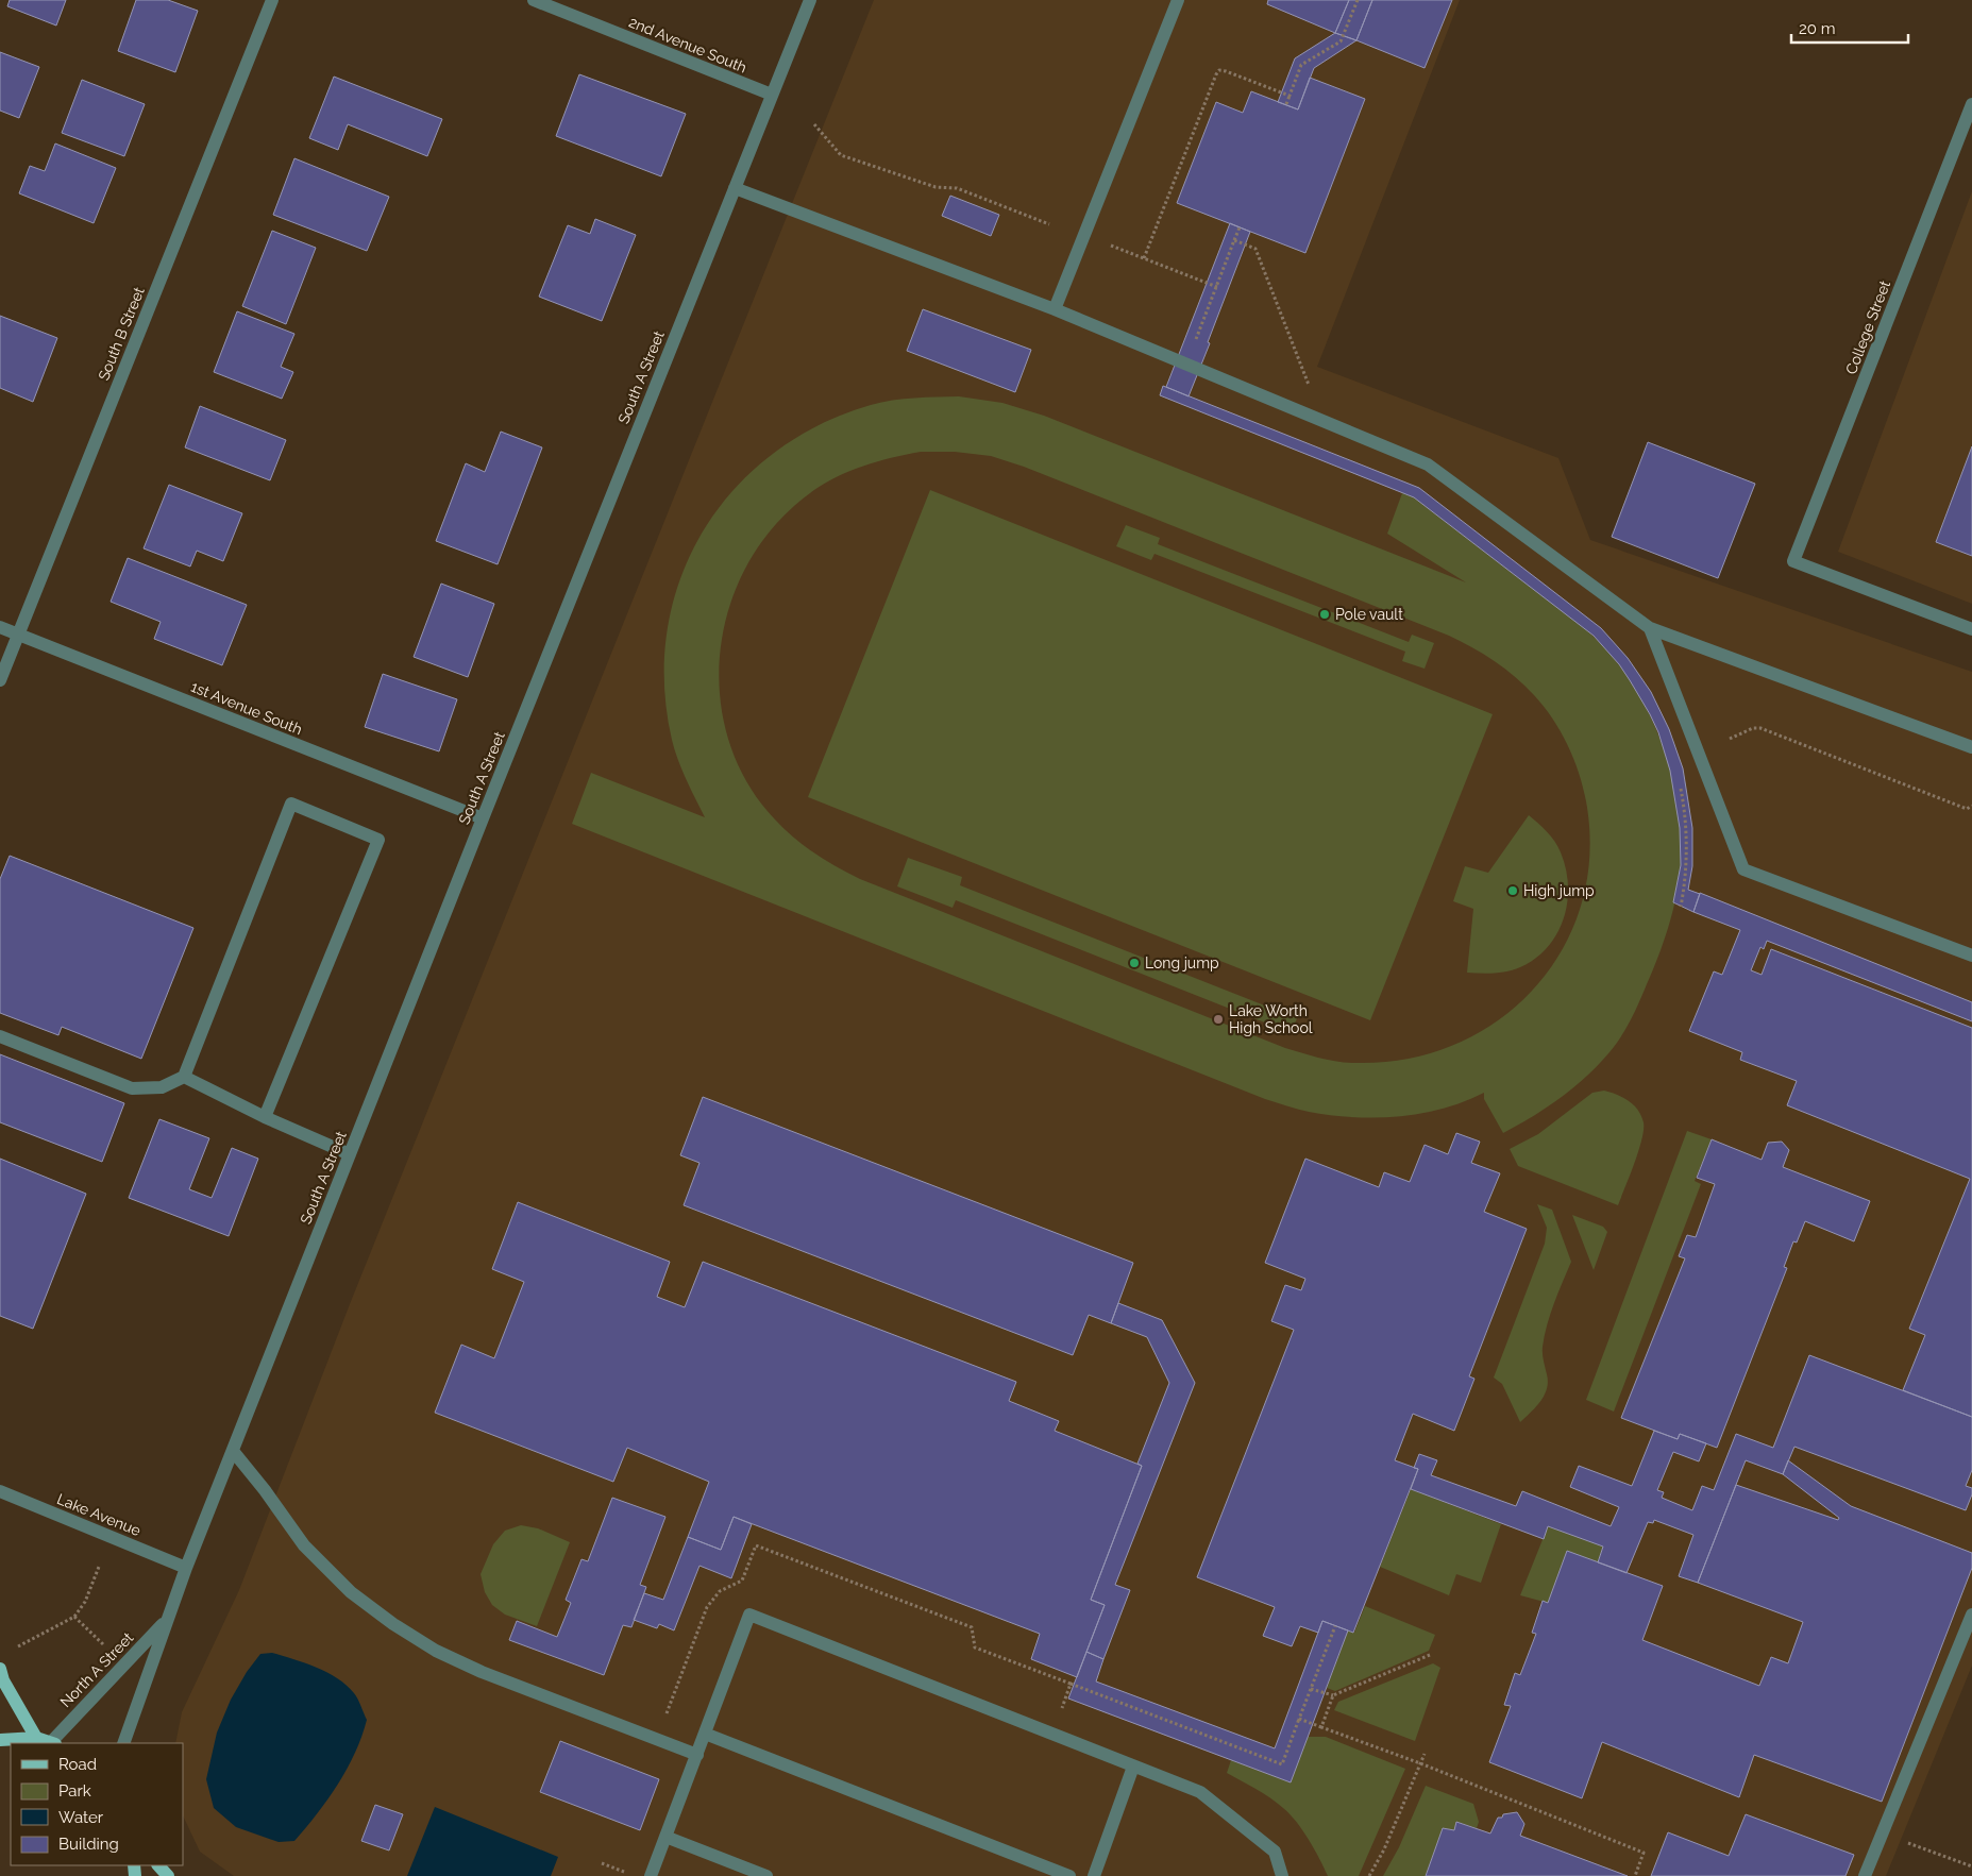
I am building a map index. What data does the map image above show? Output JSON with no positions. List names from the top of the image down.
{
  "streets": {
    "street": [
      "2nd Avenue South",
      "College Street",
      "South B Street",
      "South A Street",
      "1st Avenue South",
      "Lake Avenue",
      "North A Street"
    ]
  },
  "crossings": [
    ["2nd Avenue South", "South A Street"],
    ["South B Street", "1st Avenue South"],
    ["South A Street", "1st Avenue South"],
    ["South A Street", "Lake Avenue"],
    ["South A Street", "North A Street"],
    ["Lake Avenue", "North A Street"]
  ],
  "places": [
    "Pole vault",
    "High jump",
    "Long jump",
    "Lake Worth High School"
  ],
  "legend": [
    "Road",
    "Park",
    "Water",
    "Building"
  ],
  "scale_bar": "20 m"
}
